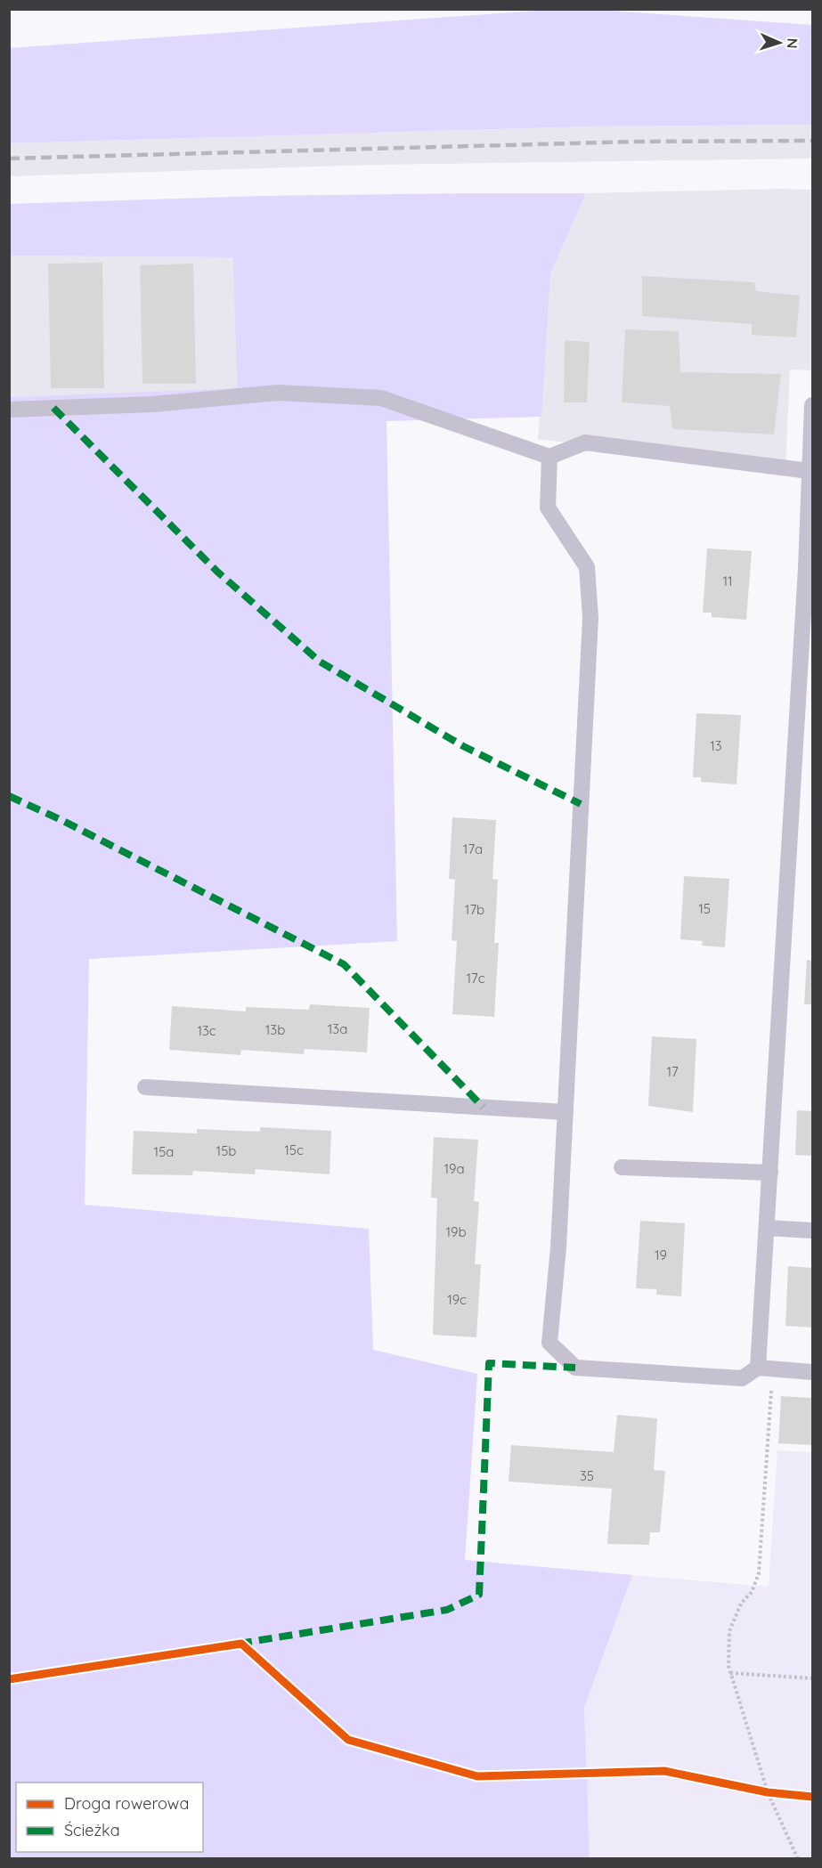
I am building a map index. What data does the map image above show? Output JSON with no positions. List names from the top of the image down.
{
  "house_numbers": [
    "11",
    "13",
    "17a",
    "15",
    "17b",
    "17c",
    "13a",
    "13b",
    "13c",
    "17",
    "15c",
    "15b",
    "15a",
    "19a",
    "19b",
    "19",
    "19c",
    "35"
  ],
  "legend": ["Droga rowerowa", "Ścieżka"],
  "north": "right"
}
